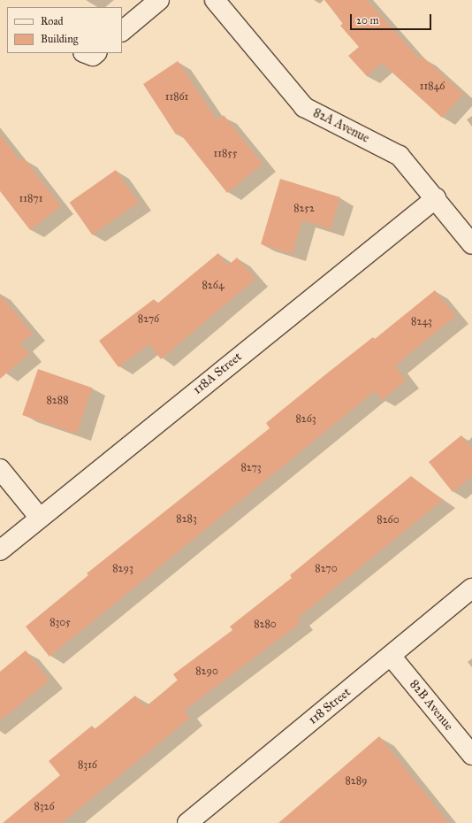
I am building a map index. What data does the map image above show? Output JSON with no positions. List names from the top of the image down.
{
  "streets": {
    "street": [
      "82A Avenue",
      "118A Street",
      "82B Avenue",
      "118 Street"
    ]
  },
  "crossings": [
    ["82A Avenue", "118A Street"],
    ["82B Avenue", "118 Street"]
  ],
  "house_numbers": [
    "11846",
    "11861",
    "11855",
    "11871",
    "8252",
    "8264",
    "8276",
    "8243",
    "8288",
    "8263",
    "8273",
    "8283",
    "8260",
    "8293",
    "8270",
    "8305",
    "8280",
    "8290",
    "8316",
    "8289",
    "8326"
  ],
  "legend": ["Road", "Building"],
  "scale_bar": "20 m"
}
